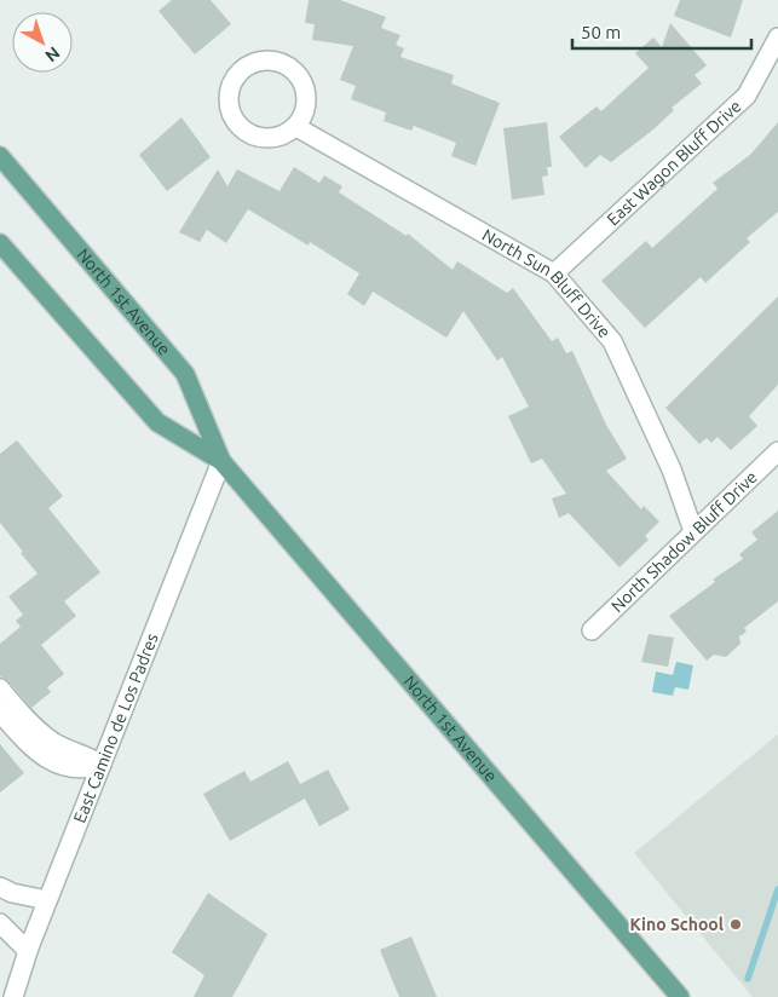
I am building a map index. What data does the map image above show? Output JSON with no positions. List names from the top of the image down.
{
  "streets": {
    "main road": ["North 1st Avenue"],
    "street": [
      "East Wagon Bluff Drive",
      "North Sun Bluff Drive",
      "North Shadow Bluff Drive",
      "East Camino de Los Padres"
    ]
  },
  "crossings": [
    ["East Wagon Bluff Drive", "North Sun Bluff Drive"],
    ["North Sun Bluff Drive", "North Shadow Bluff Drive"],
    ["North 1st Avenue", "East Camino de Los Padres"]
  ],
  "places": ["Kino School"],
  "scale_bar": "50 m",
  "north": "bottom right"
}
